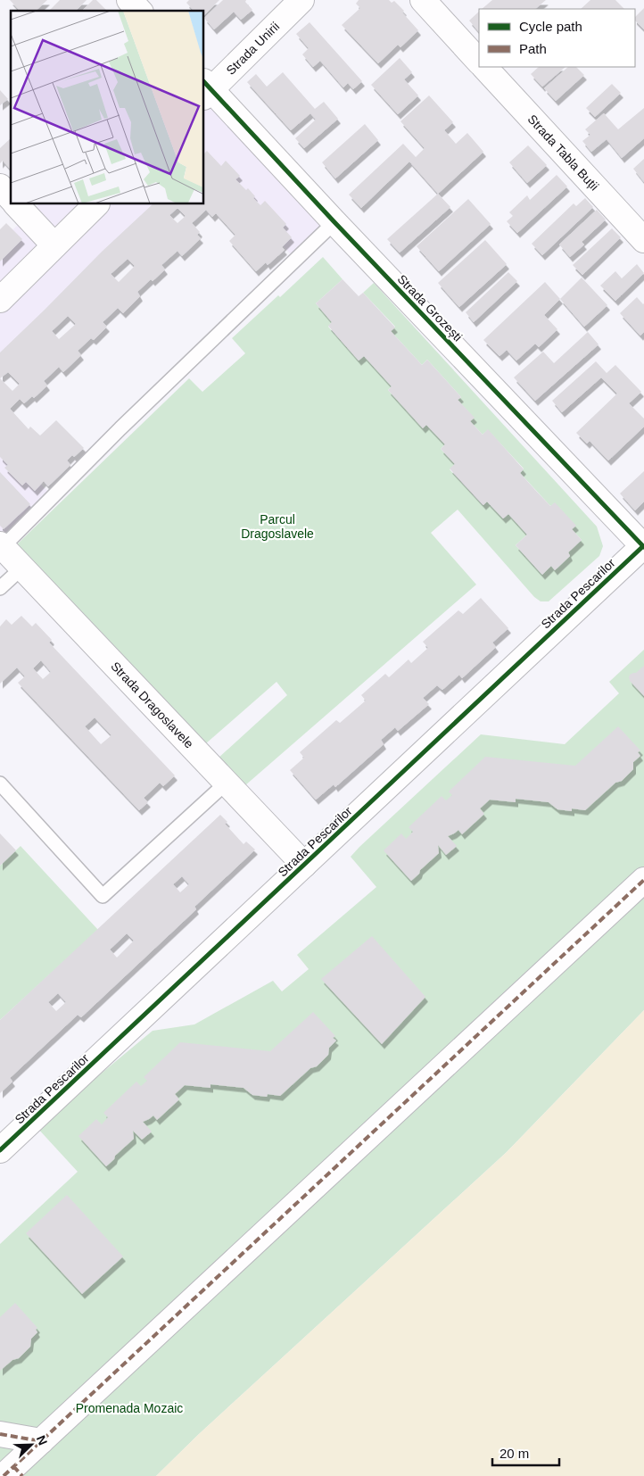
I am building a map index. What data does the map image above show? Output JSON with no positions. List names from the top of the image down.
{
  "streets": {
    "street": [
      "Strada Unirii",
      "Strada Tabla Buții",
      "Strada Grozești",
      "Strada Pescarilor",
      "Strada Dragoslavele"
    ]
  },
  "crossings": [
    ["Strada Unirii", "Strada Grozești"],
    ["Strada Grozești", "Strada Pescarilor"],
    ["Strada Pescarilor", "Strada Dragoslavele"]
  ],
  "parks": ["Parcul Dragoslavele", "Promenada Mozaic"],
  "legend": ["Cycle path", "Path"],
  "scale_bar": "20 m",
  "north": "top right"
}
